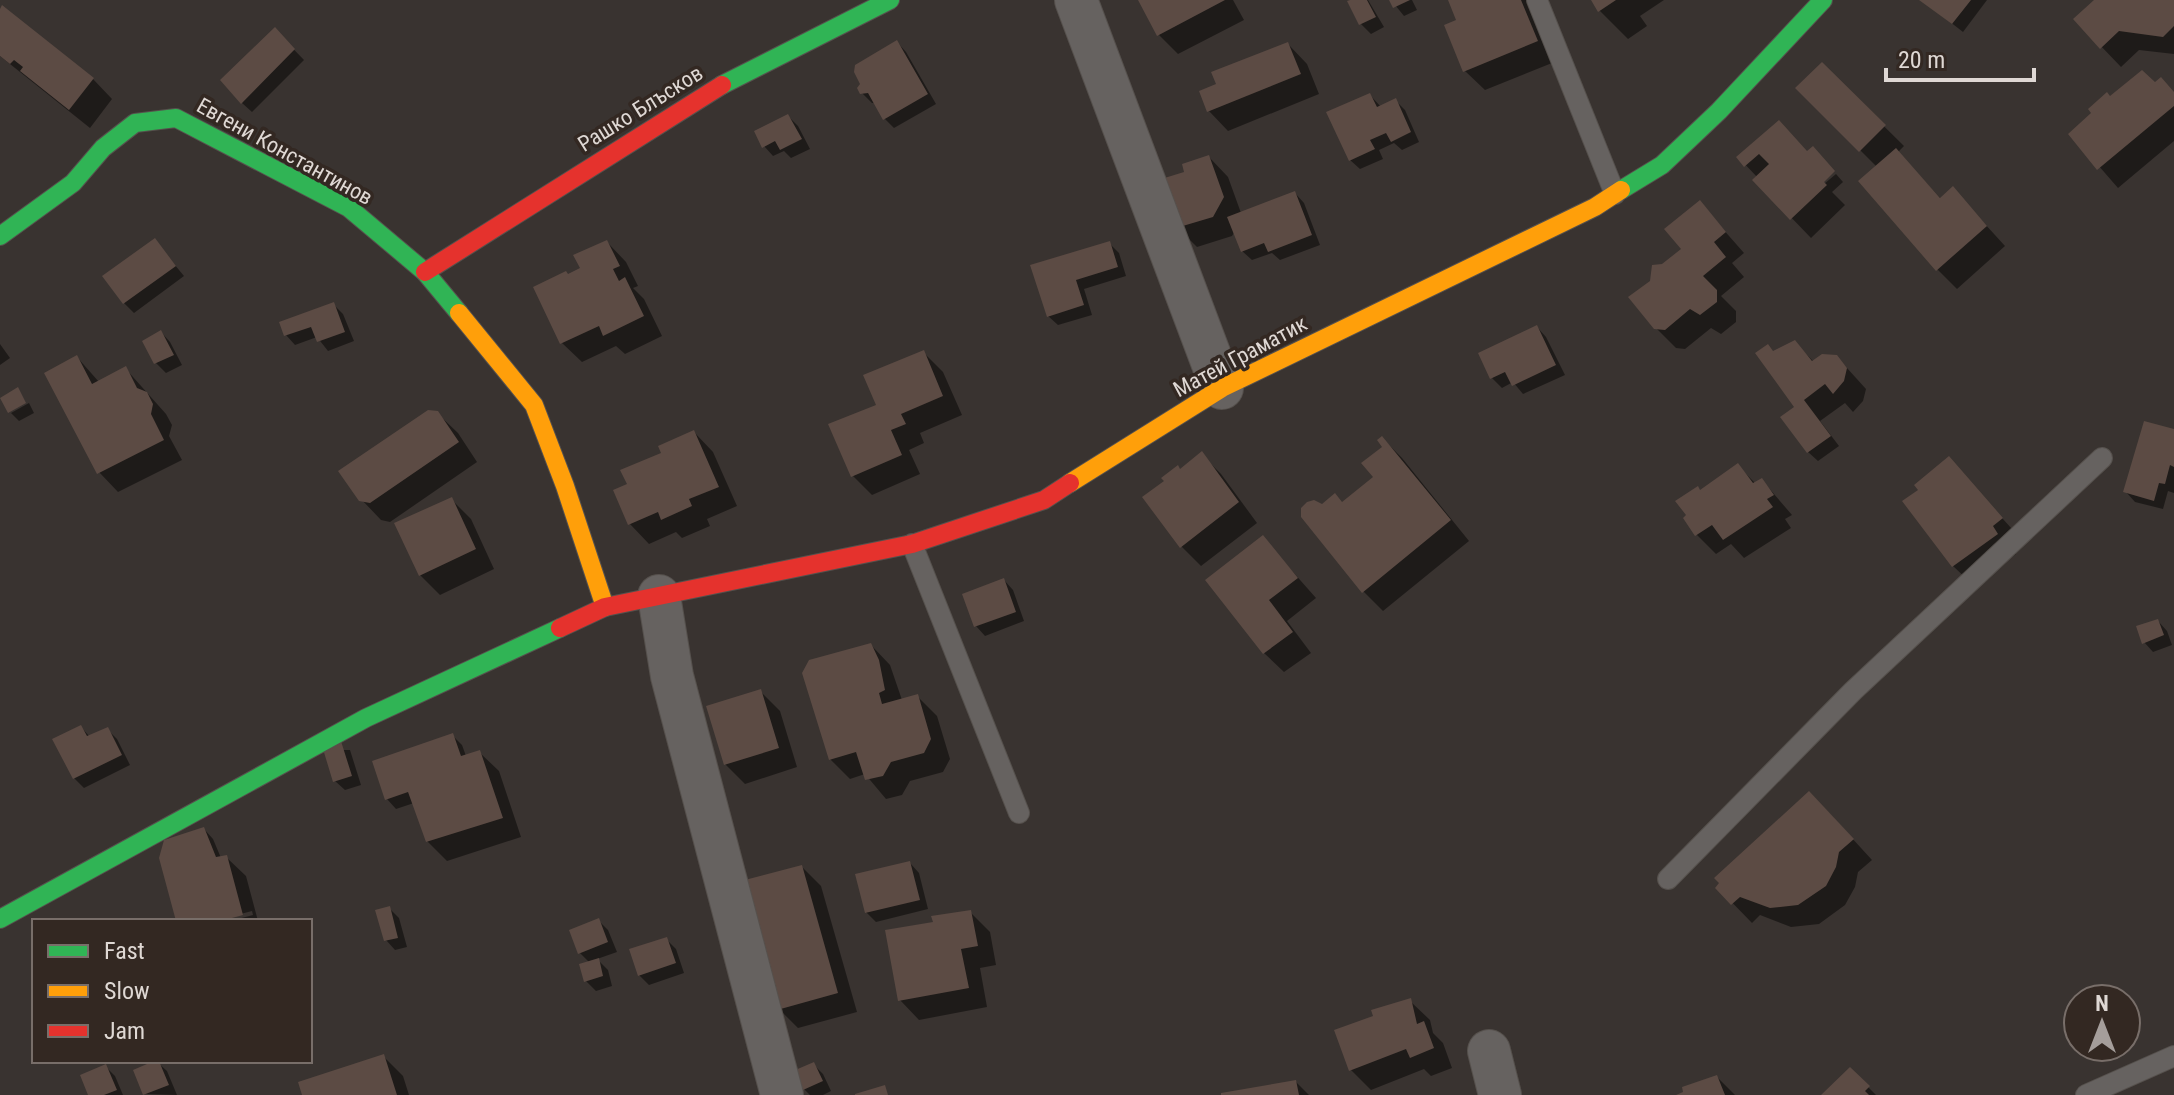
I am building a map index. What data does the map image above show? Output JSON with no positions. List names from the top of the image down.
{
  "streets": {
    "street": ["Рашко Блъсков", "Евгени Константинов", "Матей Граматик"]
  },
  "crossings": [
    ["Рашко Блъсков", "Евгени Константинов"],
    ["Евгени Константинов", "Матей Граматик"]
  ],
  "legend": ["Fast", "Slow", "Jam"],
  "scale_bar": "20 m",
  "north": "top"
}
